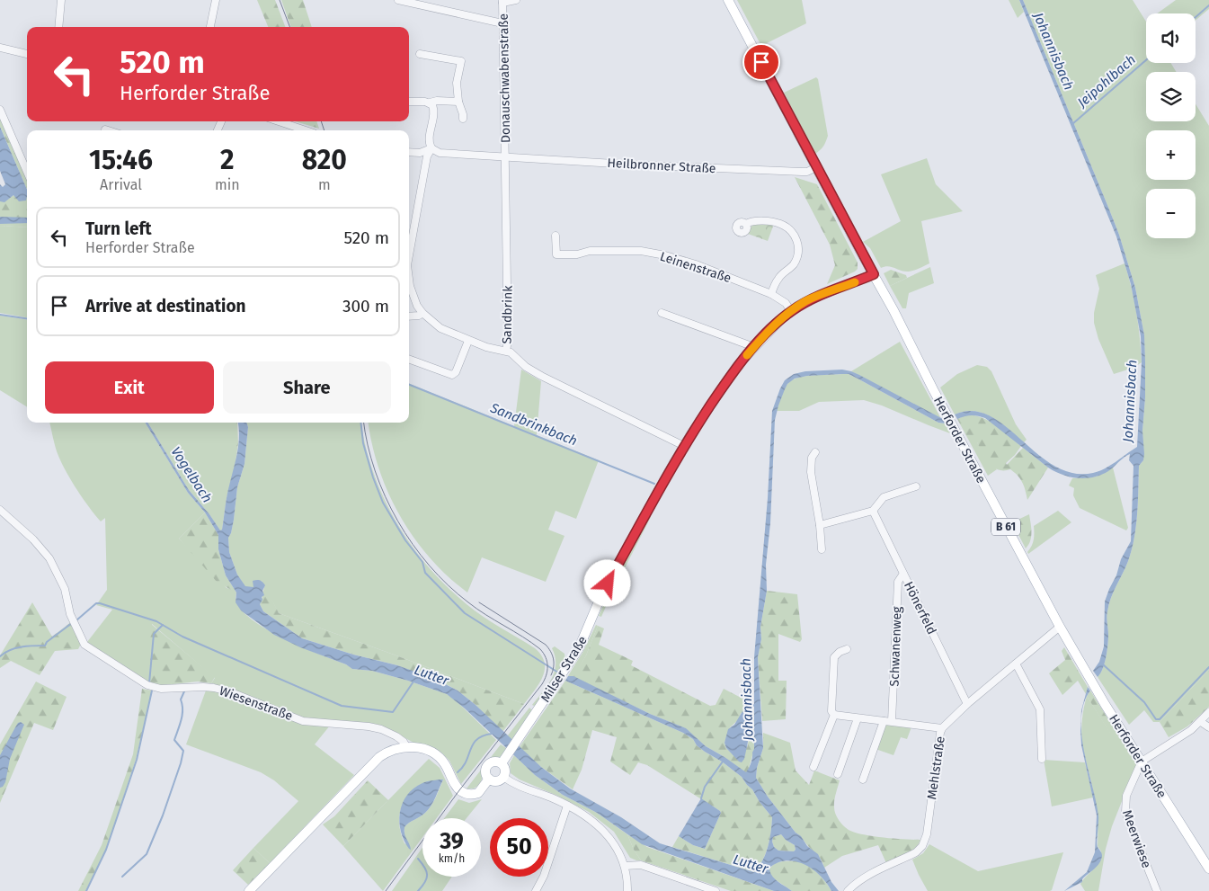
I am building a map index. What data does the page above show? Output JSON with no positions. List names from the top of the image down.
{
  "streets": {
    "main road": ["Herforder Straße", "B 61", "Milser Straße"],
    "street": [
      "Donauschwabenstraße",
      "Heilbronner Straße",
      "Leinenstraße",
      "Sandbrink",
      "Hönerfeld",
      "Schwanenweg",
      "Wiesenstraße",
      "Mehlstraße",
      "Meerwiese"
    ]
  },
  "crossings": [
    ["Donauschwabenstraße", "Heilbronner Straße"],
    ["Donauschwabenstraße", "Sandbrink"],
    ["Heilbronner Straße", "Sandbrink"],
    ["Heilbronner Straße", "Herforder Straße"],
    ["Leinenstraße", "Milser Straße"],
    ["Sandbrink", "Milser Straße"],
    ["Herforder Straße", "Milser Straße"],
    ["Herforder Straße", "Mehlstraße"],
    ["Herforder Straße", "Meerwiese"],
    ["Hönerfeld", "Schwanenweg"],
    ["Hönerfeld", "Mehlstraße"]
  ],
  "water": [
    "Johannisbach",
    "Jeipohlbach",
    "Sandbrinkbach",
    "Vogelbach",
    "Lutter"
  ],
  "page": {
    "map_buttons": ["+", "−"],
    "turn": ["520 m", "Herforder Straße"],
    "eta": [
      "15:46",
      "Arrival",
      "2",
      "min",
      "820",
      "m"
    ],
    "list": [
      {
        "name": "Turn left",
        "note": "Herforder Straße",
        "value": "520 m"
      },
      {
        "name": "Arrive at destination",
        "value": "300 m"
      }
    ],
    "buttons": ["Exit", "Share"],
    "speed": "39 km/h",
    "limit": "50"
  }
}
